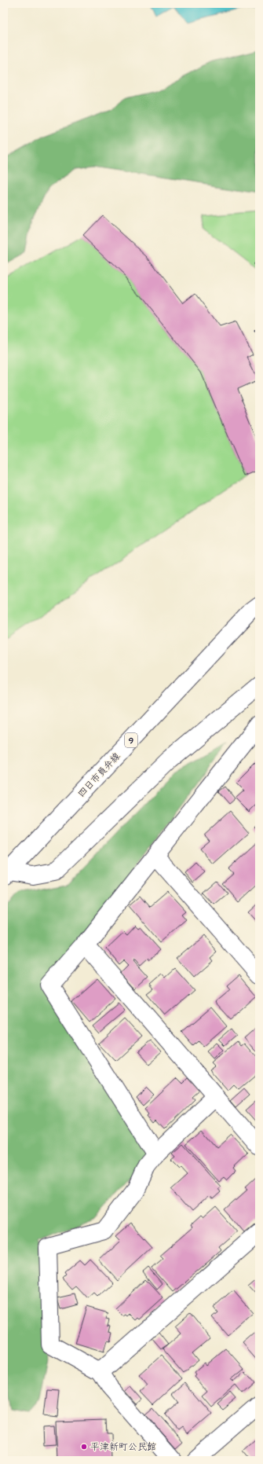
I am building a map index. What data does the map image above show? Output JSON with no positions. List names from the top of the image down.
{
  "streets": {
    "street": ["9", "四日市員弁線"]
  },
  "places": ["平津新町公民館"]
}
